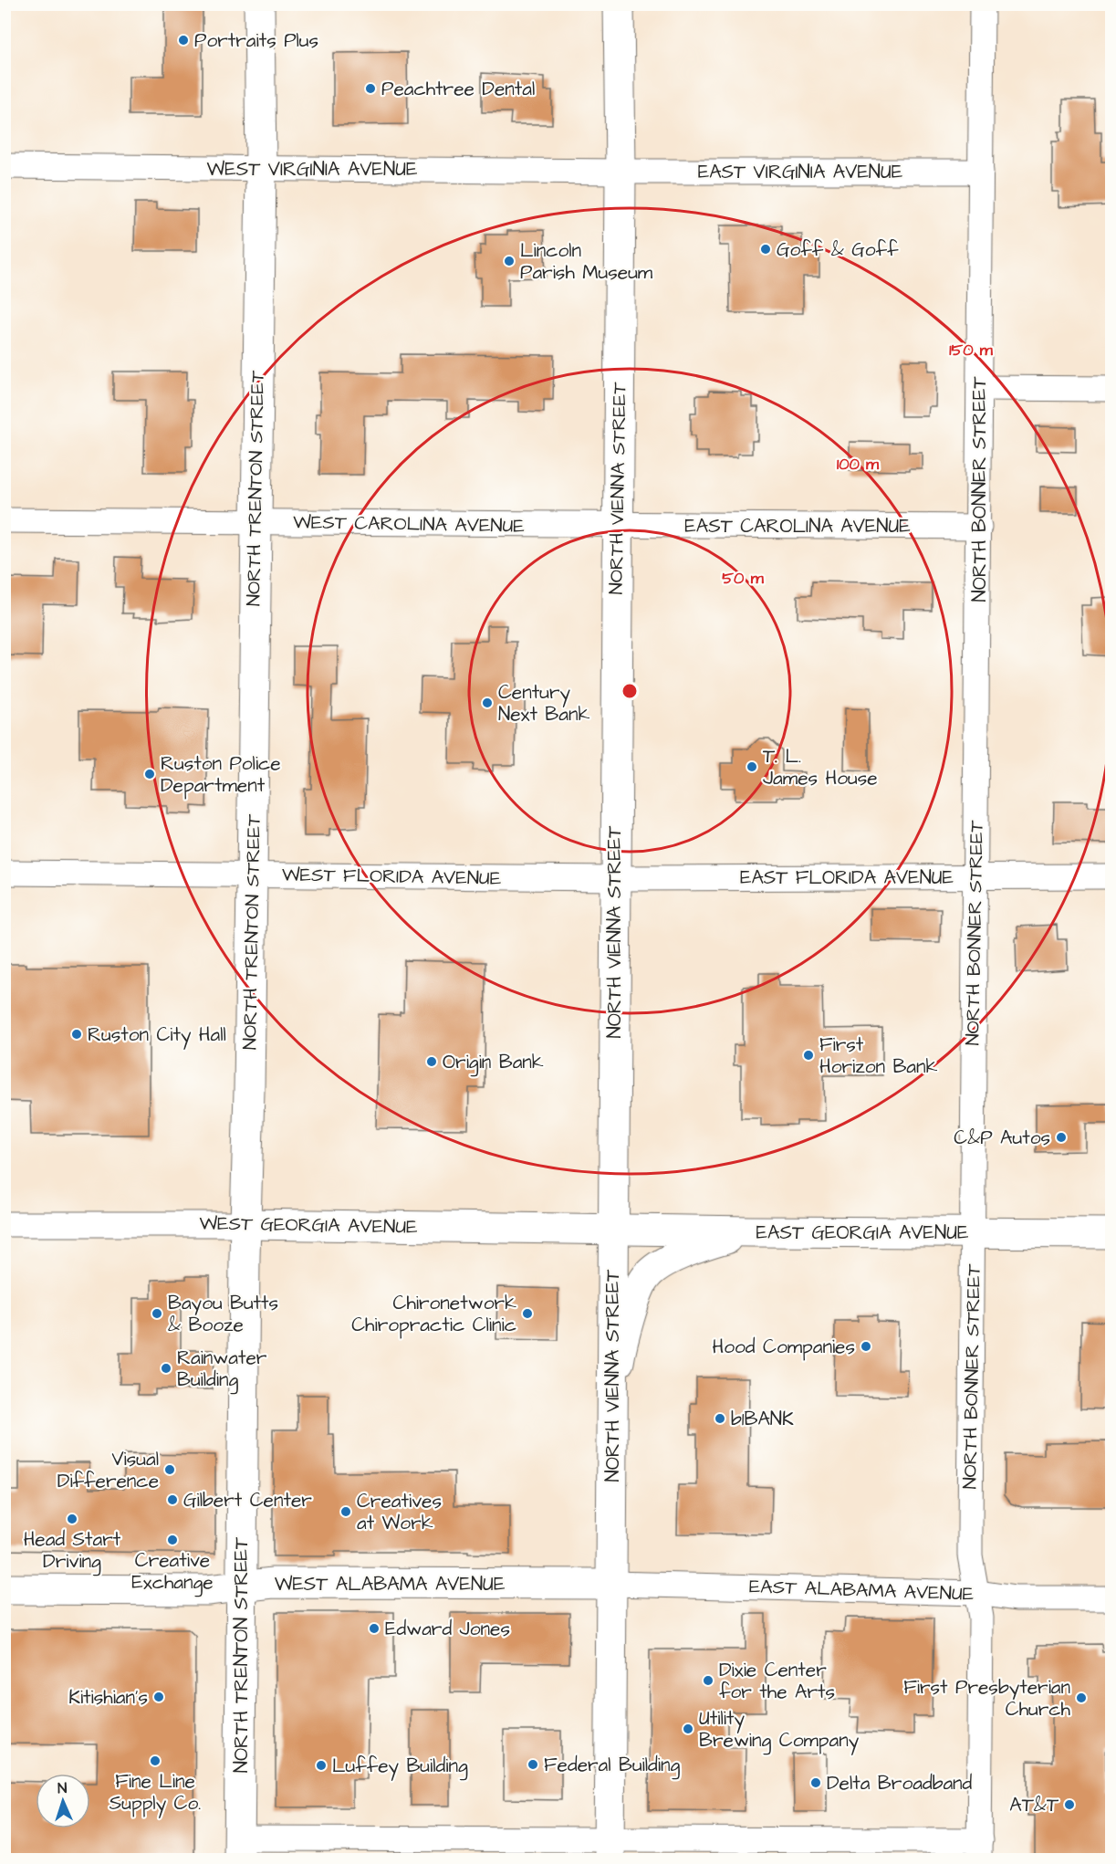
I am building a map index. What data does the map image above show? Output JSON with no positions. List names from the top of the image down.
{
  "streets": {
    "main road": [
      "NORTH TRENTON STREET",
      "NORTH VIENNA STREET",
      "WEST GEORGIA AVENUE",
      "EAST GEORGIA AVENUE",
      "WEST ALABAMA AVENUE"
    ],
    "street": [
      "WEST VIRGINIA AVENUE",
      "EAST VIRGINIA AVENUE",
      "NORTH BONNER STREET",
      "WEST CAROLINA AVENUE",
      "EAST CAROLINA AVENUE",
      "WEST FLORIDA AVENUE",
      "EAST FLORIDA AVENUE",
      "EAST ALABAMA AVENUE"
    ]
  },
  "crossings": [
    ["WEST VIRGINIA AVENUE", "EAST VIRGINIA AVENUE"],
    ["WEST VIRGINIA AVENUE", "NORTH TRENTON STREET"],
    ["WEST VIRGINIA AVENUE", "NORTH VIENNA STREET"],
    ["EAST VIRGINIA AVENUE", "NORTH VIENNA STREET"],
    ["EAST VIRGINIA AVENUE", "NORTH BONNER STREET"],
    ["NORTH TRENTON STREET", "WEST CAROLINA AVENUE"],
    ["NORTH TRENTON STREET", "WEST FLORIDA AVENUE"],
    ["NORTH TRENTON STREET", "WEST GEORGIA AVENUE"],
    ["NORTH TRENTON STREET", "WEST ALABAMA AVENUE"],
    ["NORTH VIENNA STREET", "WEST CAROLINA AVENUE"],
    ["NORTH VIENNA STREET", "EAST CAROLINA AVENUE"],
    ["NORTH VIENNA STREET", "WEST FLORIDA AVENUE"],
    ["NORTH VIENNA STREET", "EAST FLORIDA AVENUE"],
    ["NORTH VIENNA STREET", "WEST GEORGIA AVENUE"],
    ["NORTH VIENNA STREET", "EAST GEORGIA AVENUE"],
    ["NORTH VIENNA STREET", "WEST ALABAMA AVENUE"],
    ["NORTH VIENNA STREET", "EAST ALABAMA AVENUE"],
    ["NORTH BONNER STREET", "EAST CAROLINA AVENUE"],
    ["NORTH BONNER STREET", "EAST FLORIDA AVENUE"],
    ["NORTH BONNER STREET", "EAST GEORGIA AVENUE"],
    ["NORTH BONNER STREET", "EAST ALABAMA AVENUE"],
    ["WEST CAROLINA AVENUE", "EAST CAROLINA AVENUE"],
    ["WEST FLORIDA AVENUE", "EAST FLORIDA AVENUE"],
    ["WEST GEORGIA AVENUE", "EAST GEORGIA AVENUE"],
    ["WEST ALABAMA AVENUE", "EAST ALABAMA AVENUE"]
  ],
  "places": [
    "Portraits Plus",
    "Peachtree Dental",
    "Goff & Goff",
    "Lincoln Parish Museum",
    "Century Next Bank",
    "T. L. James House",
    "Ruston Police Department",
    "Ruston City Hall",
    "First Horizon Bank",
    "Origin Bank",
    "C&P Autos",
    "Bayou Butts & Booze",
    "Chironetwork Chiropractic Clinic",
    "Hood Companies",
    "Rainwater Building",
    "b1BANK",
    "Visual Difference",
    "Gilbert Center",
    "Creatives at Work",
    "Head Start Driving",
    "Creative Exchange",
    "Edward Jones",
    "Dixie Center for the Arts",
    "Kitishian's",
    "First Presbyterian Church",
    "Utility Brewing Company",
    "Fine Line Supply Co.",
    "Federal Building",
    "Luffey Building",
    "Delta Broadband",
    "AT&T"
  ],
  "north": "top",
  "rings": ["150 m", "100 m", "50 m"]
}
